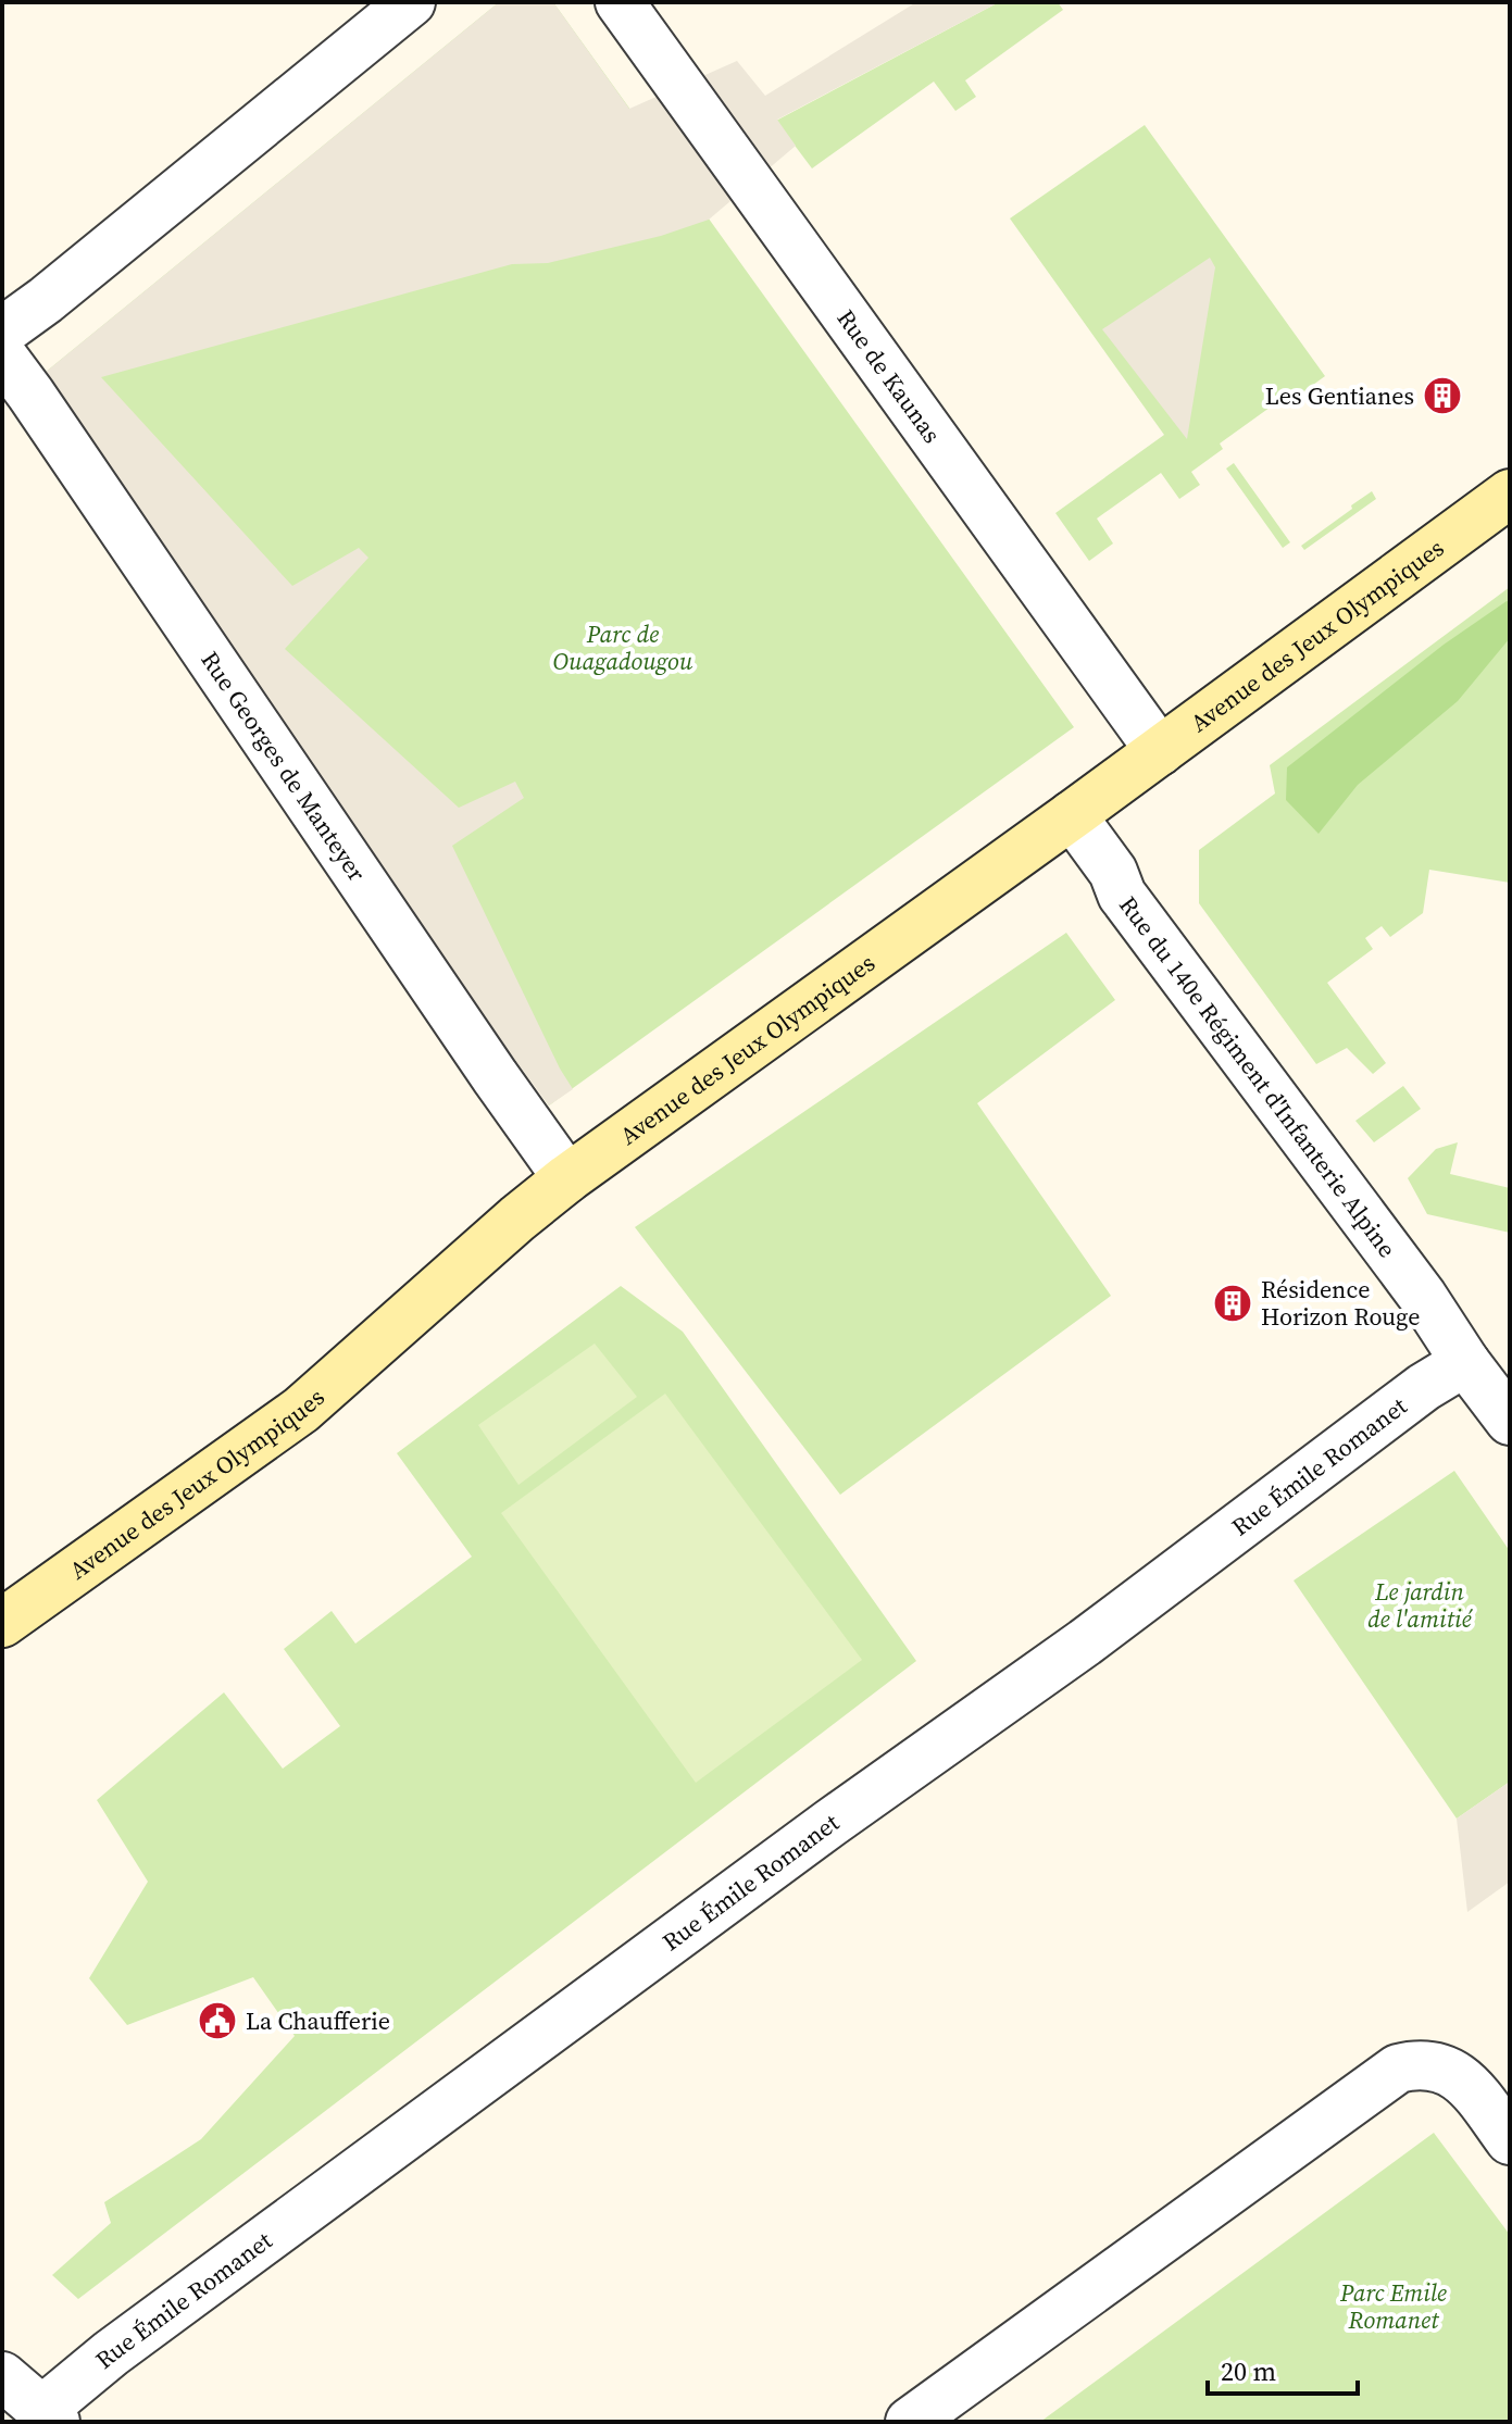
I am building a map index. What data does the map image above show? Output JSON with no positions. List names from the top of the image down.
{
  "streets": {
    "main road": ["Avenue des Jeux Olympiques"],
    "street": [
      "Rue de Kaunas",
      "Rue Georges de Manteyer",
      "Rue du 140e Régiment d'Infanterie Alpine",
      "Rue Émile Romanet"
    ]
  },
  "crossings": [
    ["Rue de Kaunas", "Avenue des Jeux Olympiques"],
    ["Avenue des Jeux Olympiques", "Rue Georges de Manteyer"],
    ["Avenue des Jeux Olympiques", "Rue du 140e Régiment d'Infanterie Alpine"],
    ["Rue du 140e Régiment d'Infanterie Alpine", "Rue Émile Romanet"]
  ],
  "parks": ["Parc de Ouagadougou", "Le jardin de l'amitié", "Parc Emile Romanet"],
  "places": {
    "building": ["Les Gentianes", "Résidence Horizon Rouge"],
    "public building": ["La Chaufferie"]
  },
  "scale_bar": "20 m"
}
